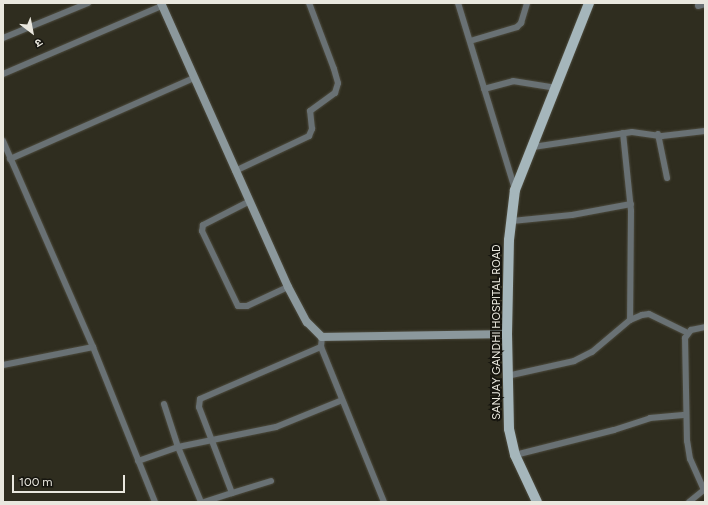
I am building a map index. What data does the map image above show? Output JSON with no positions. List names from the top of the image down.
{
  "streets": {
    "main road": ["SANJAY GANDHI HOSPITAL ROAD"]
  },
  "scale_bar": "100 m",
  "north": "bottom right"
}
